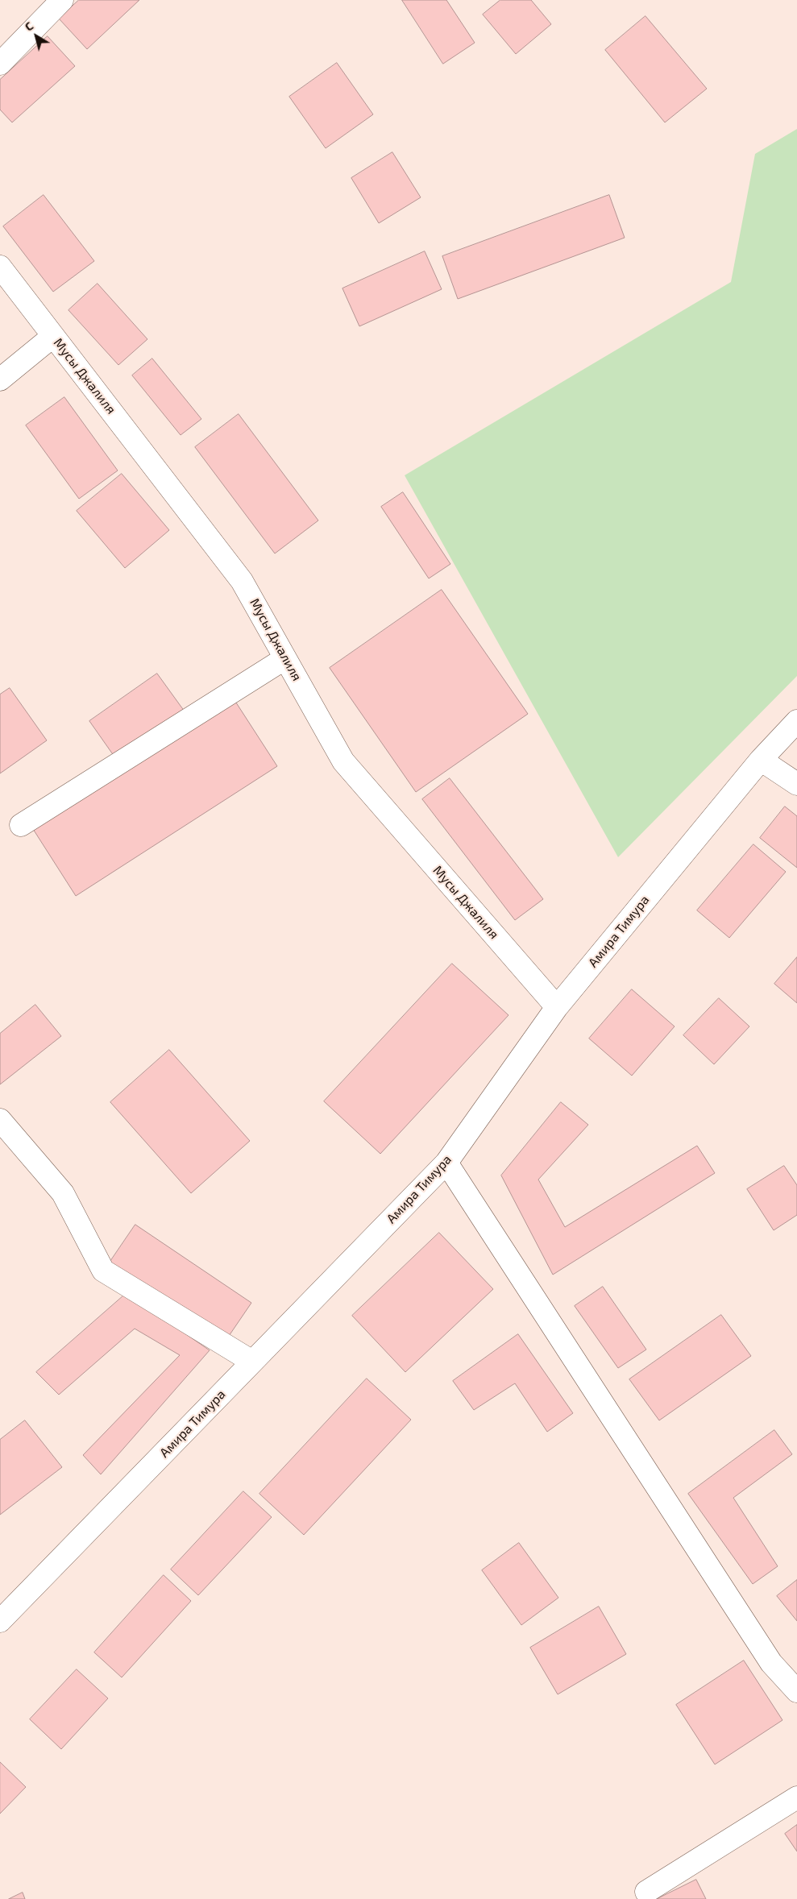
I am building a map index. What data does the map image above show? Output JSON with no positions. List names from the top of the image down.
{
  "streets": {
    "street": ["Мусы Джалиля", "Амира Тимура"]
  },
  "crossings": [
    ["Мусы Джалиля", "Амира Тимура"]
  ],
  "north": "top left"
}
